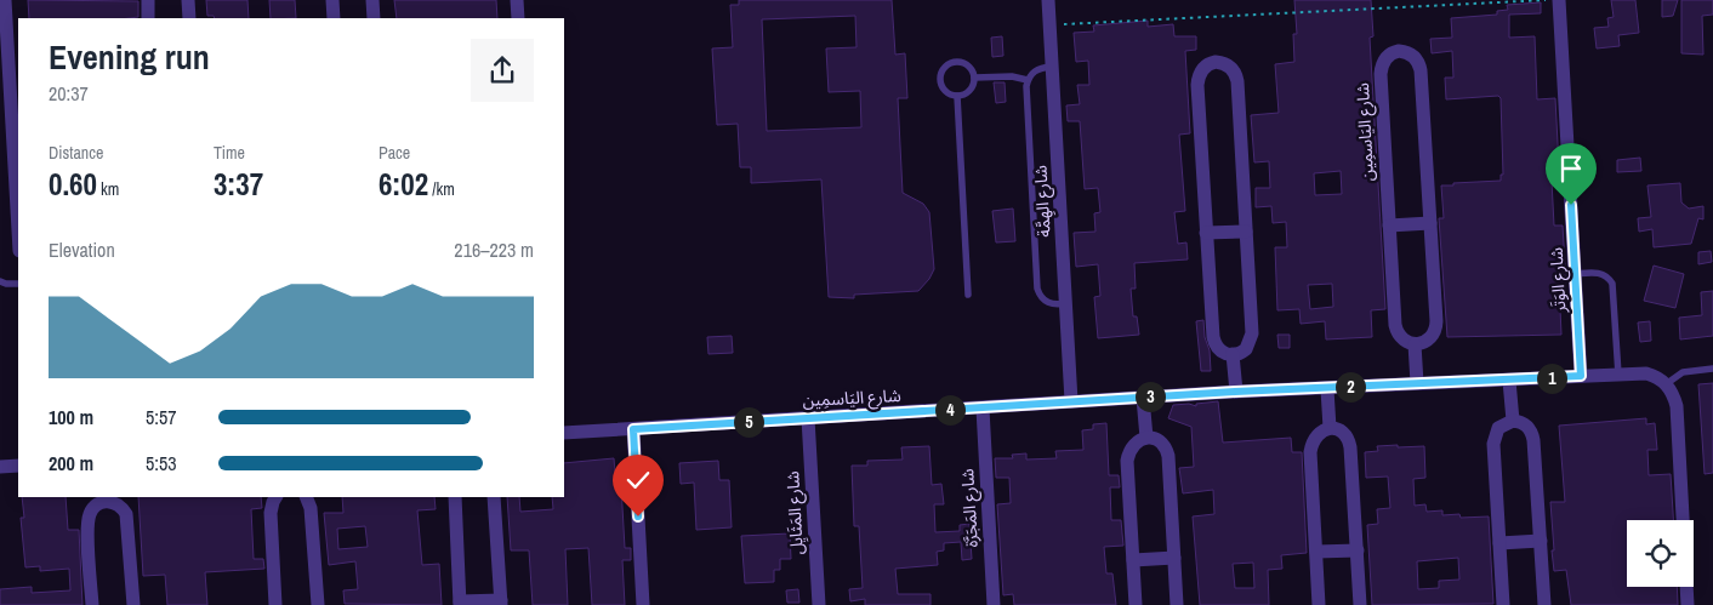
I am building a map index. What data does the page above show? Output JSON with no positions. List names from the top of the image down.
{
  "streets": {
    "street": [
      "شارع اليَاسمِين",
      "شارع الهِمَّة",
      "شارع الوَتَر",
      "شارع المَجَرَّة",
      "شارع المَثَايِل"
    ]
  },
  "crossings": [
    ["شارع اليَاسمِين", "شارع الهِمَّة"],
    ["شارع اليَاسمِين", "شارع الوَتَر"],
    ["شارع اليَاسمِين", "شارع المَجَرَّة"],
    ["شارع اليَاسمِين", "شارع المَثَايِل"]
  ],
  "page": {
    "heading": ["Evening run", "20:37"],
    "stats": [
      ["Distance", "0.60 km"],
      ["Time", "3:37"],
      ["Pace", "6:02 /km"]
    ],
    "chart": ["Elevation", "216–223 m"],
    "pins": [
      "1",
      "2",
      "3",
      "4",
      "5"
    ],
    "list": [
      {
        "name": "100 m",
        "note": "5:57"
      },
      {
        "name": "200 m",
        "note": "5:53"
      }
    ]
  }
}
